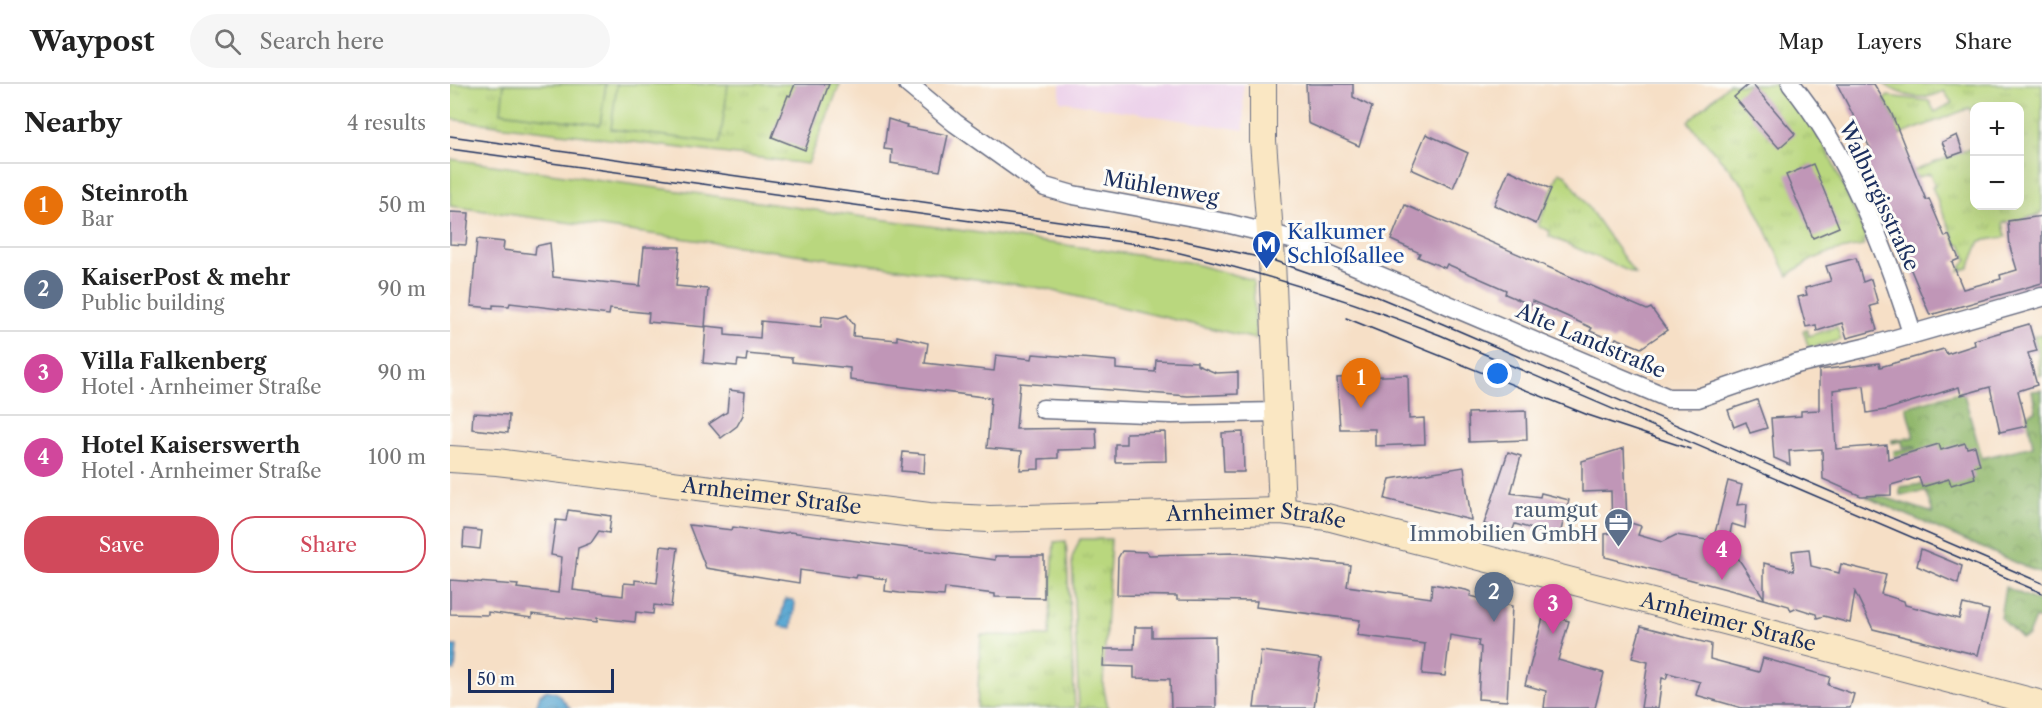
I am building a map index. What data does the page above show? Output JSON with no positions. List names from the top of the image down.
{
  "streets": {
    "main road": ["Arnheimer Straße"],
    "street": ["Mühlenweg", "Walburgisstraße", "Alte Landstraße"]
  },
  "crossings": [
    ["Mühlenweg", "Alte Landstraße"],
    ["Walburgisstraße", "Alte Landstraße"]
  ],
  "places": {
    "metro station": ["Kalkumer Schloßallee"],
    "office": ["raumgut Immobilien GmbH"]
  },
  "scale_bar": "50 m",
  "page": {
    "header": "Waypost",
    "search": "Search here",
    "nav": ["Map", "Layers", "Share"],
    "heading": ["Nearby", "4 results"],
    "map_buttons": ["+", "−"],
    "list": [
      {
        "mark": "1",
        "name": "Steinroth",
        "note": "Bar",
        "value": "50 m"
      },
      {
        "mark": "2",
        "name": "KaiserPost & mehr",
        "note": "Public building",
        "value": "90 m"
      },
      {
        "mark": "3",
        "name": "Villa Falkenberg",
        "note": "Hotel · Arnheimer Straße",
        "value": "90 m"
      },
      {
        "mark": "4",
        "name": "Hotel Kaiserswerth",
        "note": "Hotel · Arnheimer Straße",
        "value": "100 m"
      }
    ],
    "pins": [
      "1",
      "4",
      "2",
      "3"
    ],
    "buttons": ["Save", "Share"],
    "scale": "50 m"
  }
}
